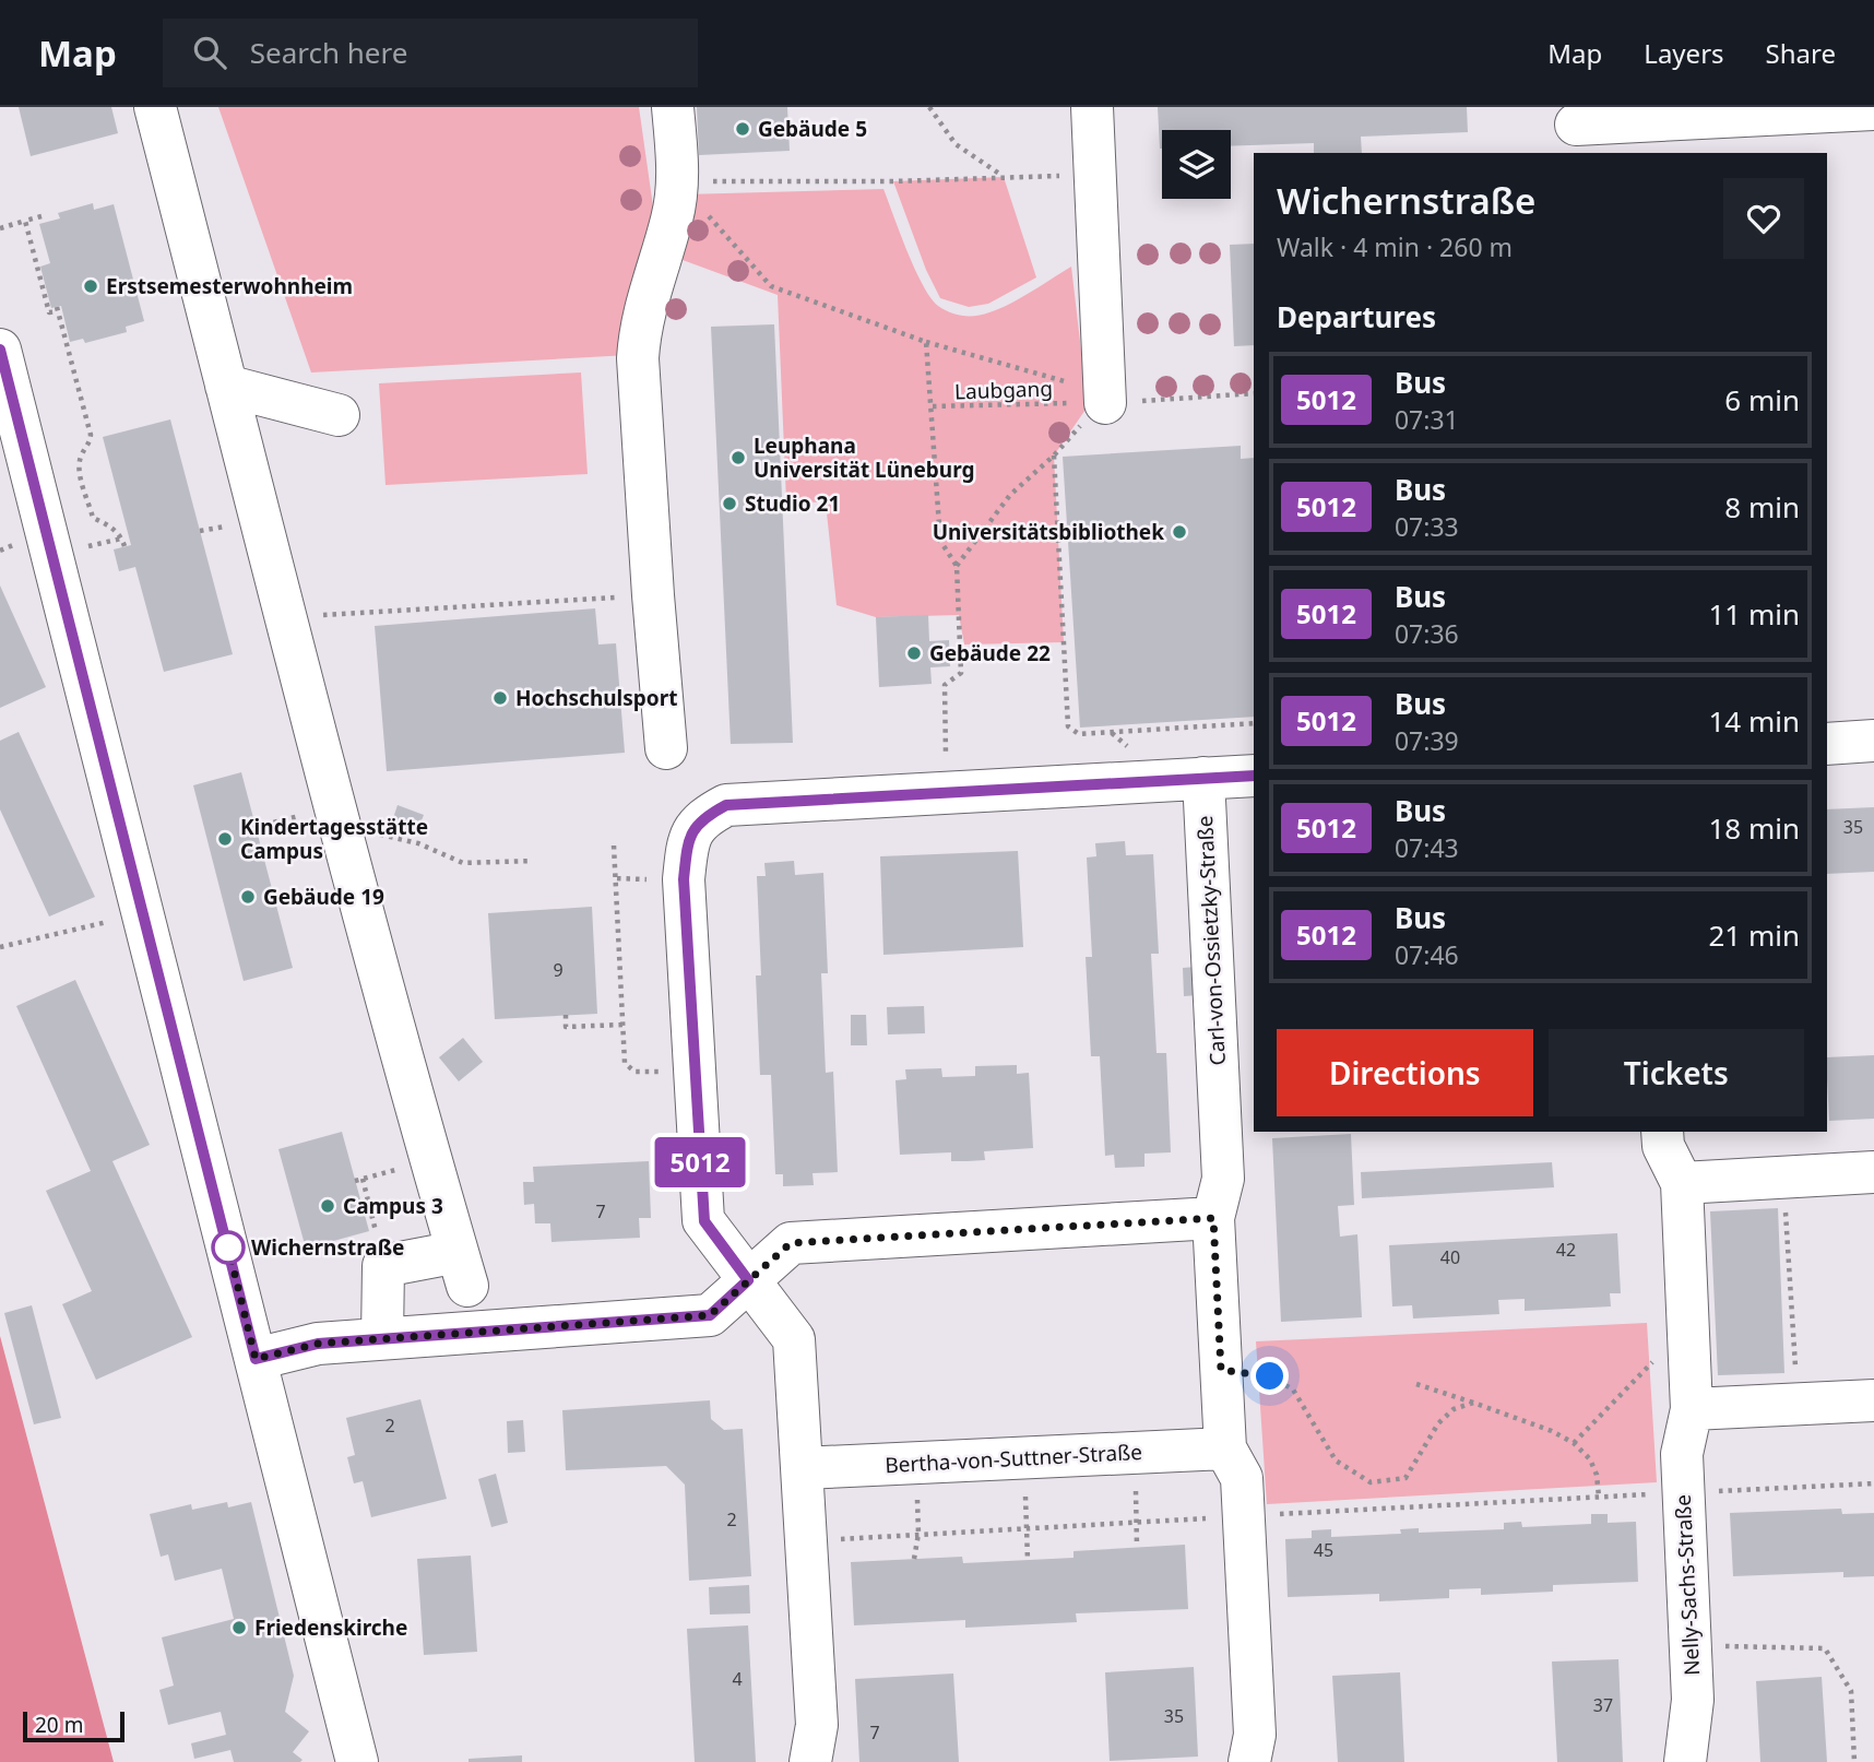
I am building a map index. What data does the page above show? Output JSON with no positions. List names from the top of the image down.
{
  "streets": {
    "street": ["Carl-von-Ossietzky-Straße", "Bertha-von-Suttner-Straße", "Nelly-Sachs-Straße"],
    "path": ["Laubgang"]
  },
  "places": [
    "Gebäude 5",
    "Erstsemesterwohnheim",
    "Leuphana Universität Lüneburg",
    "Studio 21",
    "Universitätsbibliothek",
    "Gebäude 22",
    "Hochschulsport",
    "Kindertagesstätte Campus",
    "Gebäude 19",
    "Campus 3",
    "Wichernstraße",
    "Friedenskirche"
  ],
  "lines": ["bus line 5012"],
  "house_numbers": [
    "35",
    "9",
    "7",
    "42",
    "40",
    "2",
    "2",
    "45",
    "4",
    "37",
    "35",
    "7"
  ],
  "scale_bar": "20 m",
  "page": {
    "header": "Map",
    "search": "Search here",
    "nav": ["Map", "Layers", "Share"],
    "on_map": "5012",
    "heading": [
      ["Wichernstraße", "Walk · 4 min · 260 m"],
      "Departures"
    ],
    "list": [
      {
        "mark": "5012",
        "name": "Bus",
        "note": "07:31",
        "value": "6 min"
      },
      {
        "mark": "5012",
        "name": "Bus",
        "note": "07:33",
        "value": "8 min"
      },
      {
        "mark": "5012",
        "name": "Bus",
        "note": "07:36",
        "value": "11 min"
      },
      {
        "mark": "5012",
        "name": "Bus",
        "note": "07:39",
        "value": "14 min"
      },
      {
        "mark": "5012",
        "name": "Bus",
        "note": "07:43",
        "value": "18 min"
      },
      {
        "mark": "5012",
        "name": "Bus",
        "note": "07:46",
        "value": "21 min"
      }
    ],
    "buttons": ["Directions", "Tickets"],
    "scale": "20 m"
  }
}
